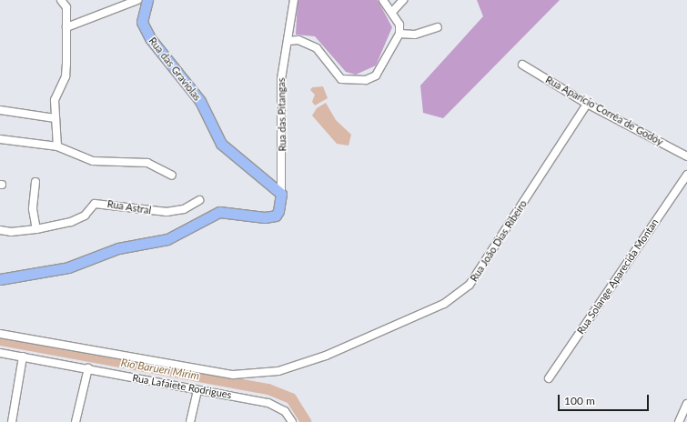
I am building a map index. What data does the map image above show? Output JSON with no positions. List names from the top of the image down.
{
  "streets": {
    "main road": ["Rua das Graviolas"],
    "street": [
      "Rua Aparício Corrêa de Godóy",
      "Rua das Pitangas",
      "Rua Astral",
      "Rua João Dias Ribeiro",
      "Rua Solange Aparecida Montan",
      "Rua Lafaiete Rodrigues"
    ]
  },
  "crossings": [
    ["Rua das Graviolas", "Rua das Pitangas"],
    ["Rua Aparício Corrêa de Godóy", "Rua João Dias Ribeiro"],
    ["Rua João Dias Ribeiro", "Rua Lafaiete Rodrigues"]
  ],
  "water": ["Rio Barueri Mirim"],
  "scale_bar": "100 m"
}
